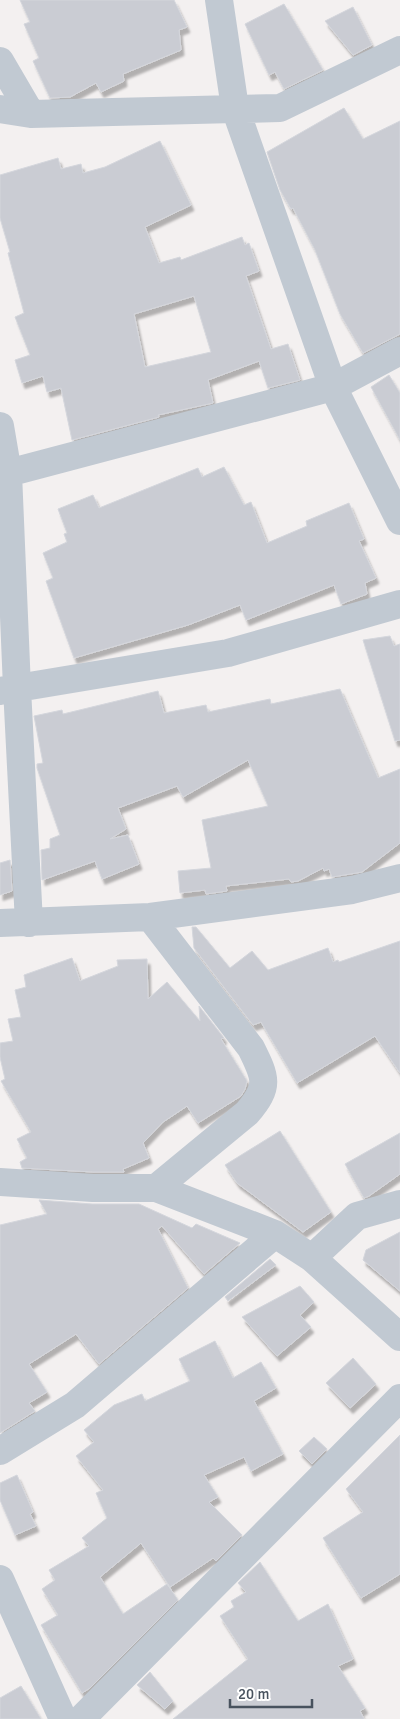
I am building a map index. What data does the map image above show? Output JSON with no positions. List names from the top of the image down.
{
  "scale_bar": "20 m"
}
